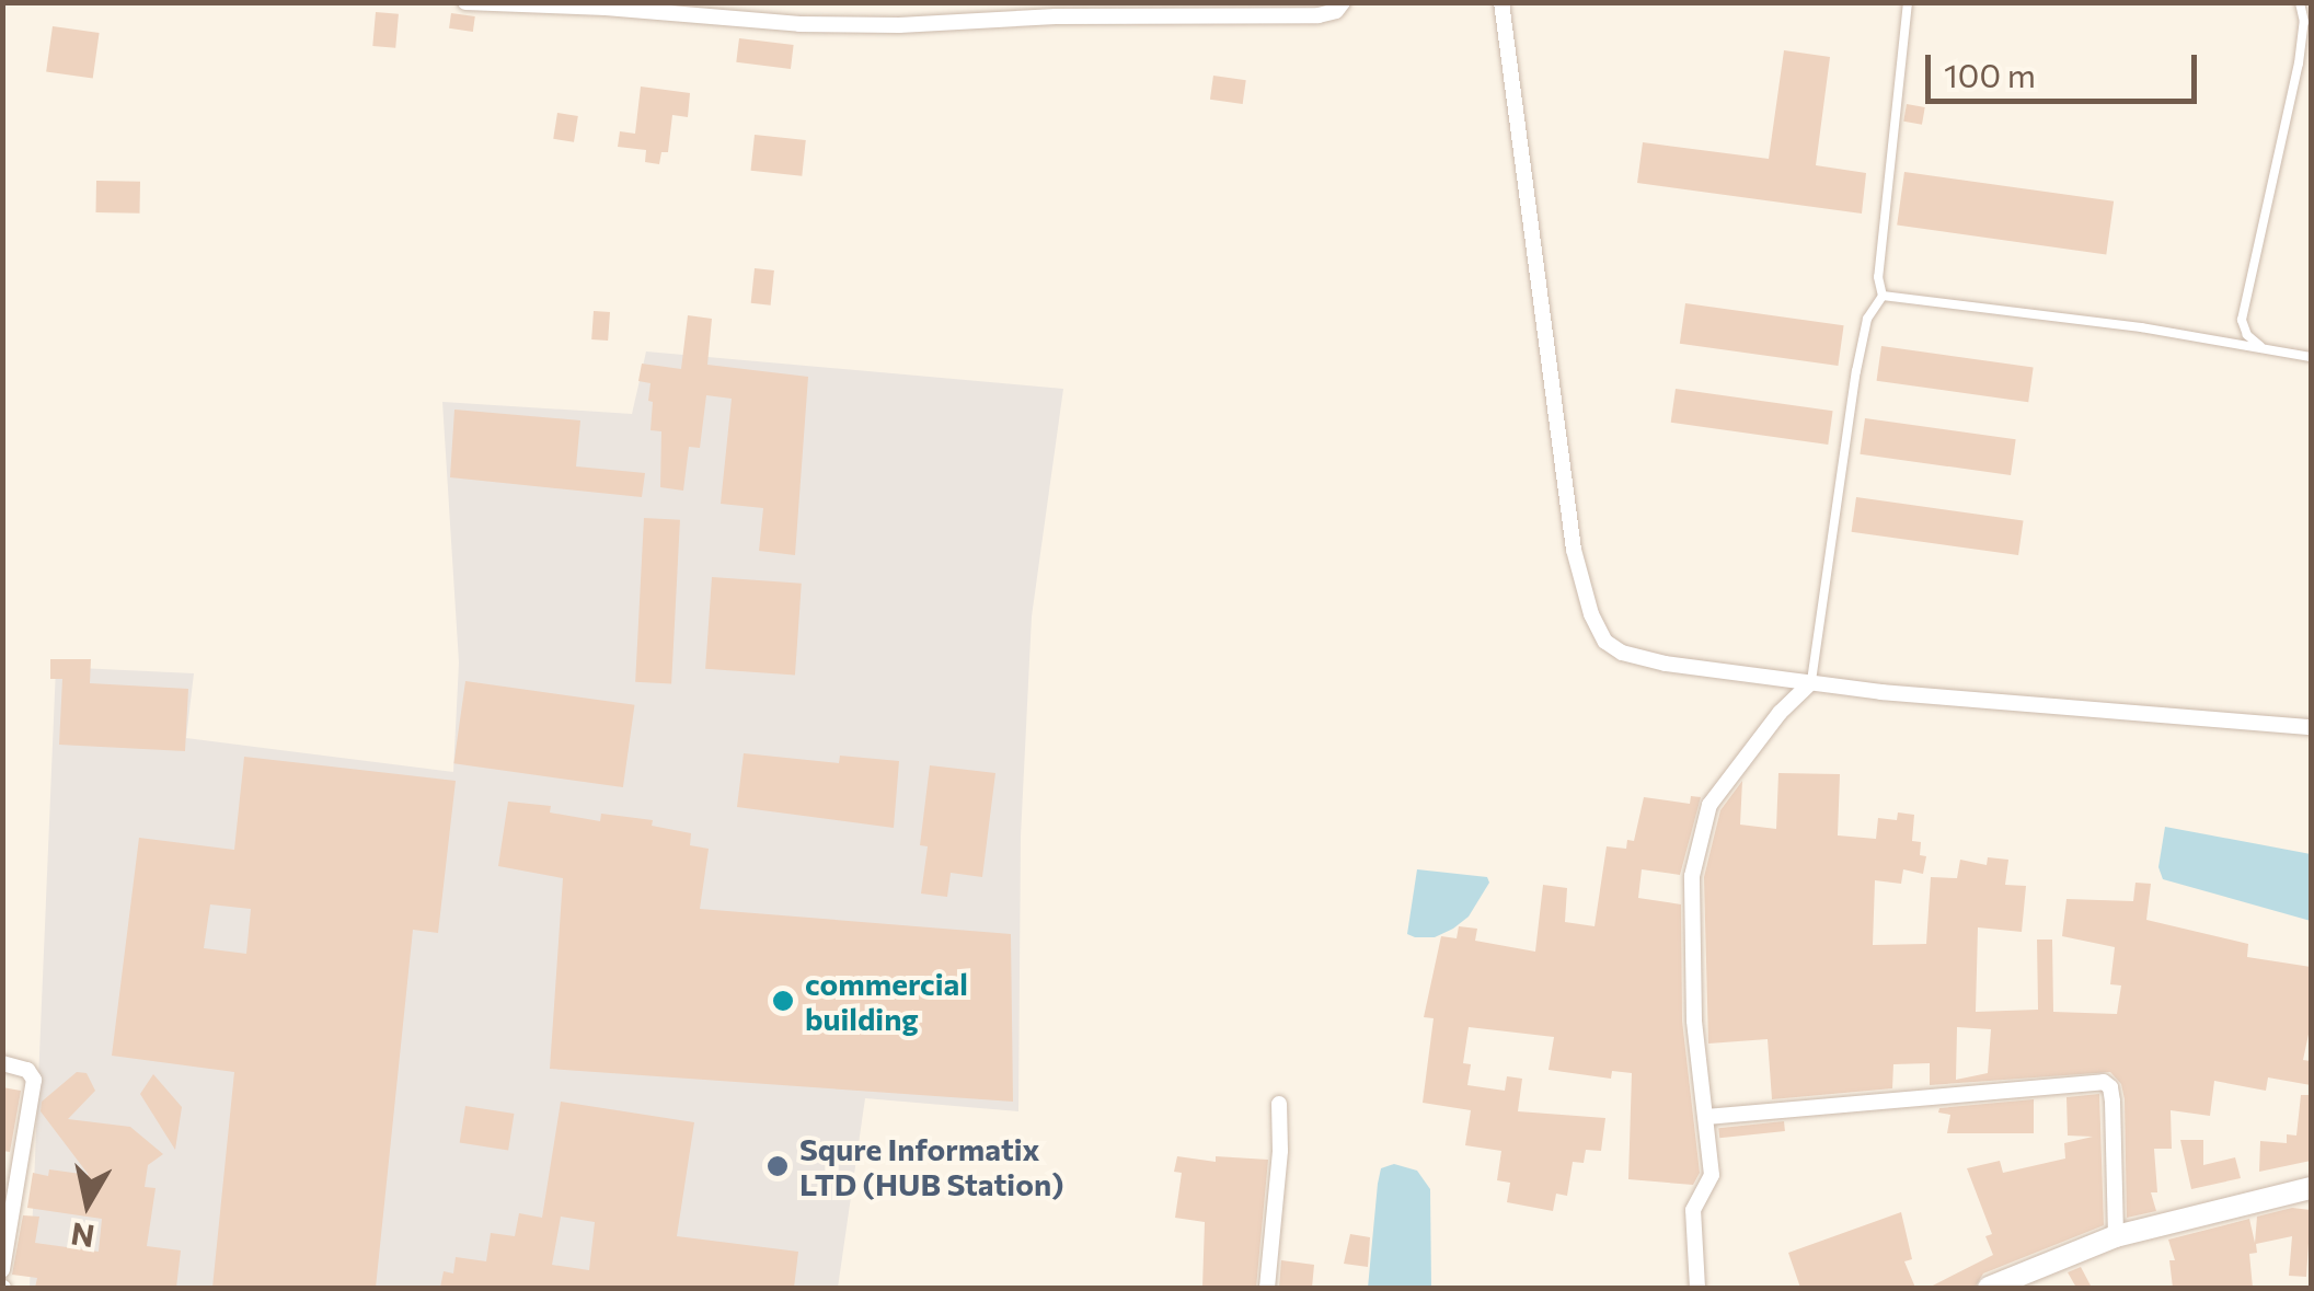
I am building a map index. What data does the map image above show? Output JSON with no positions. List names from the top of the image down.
{
  "places": ["commercial building", "Squre Informatix LTD (HUB Station)"],
  "scale_bar": "100 m",
  "north": "bottom"
}
